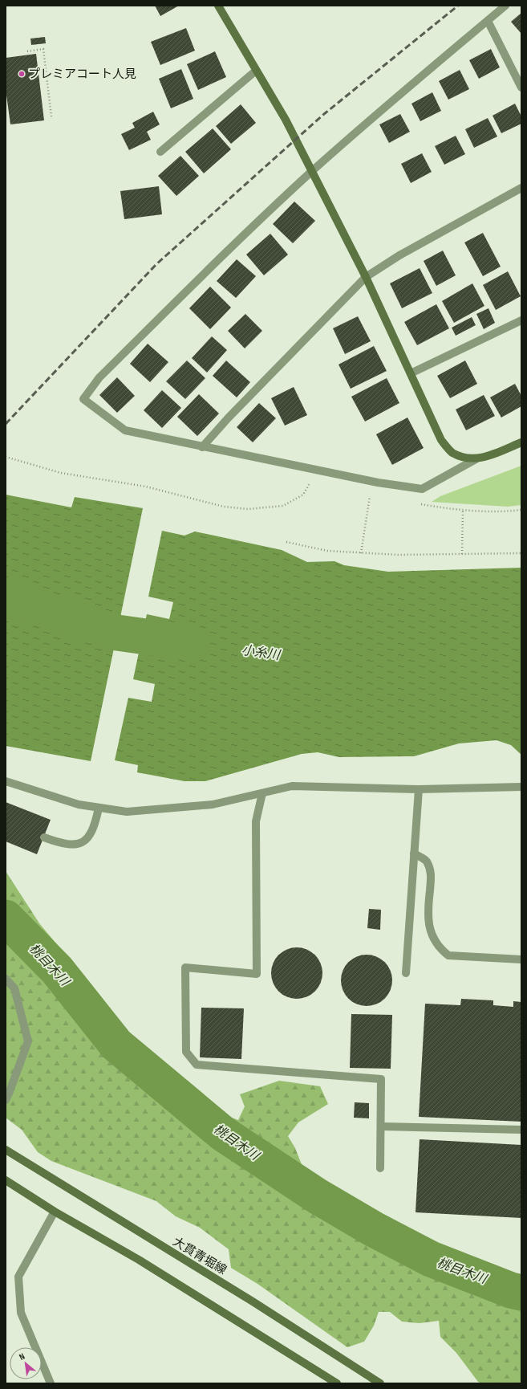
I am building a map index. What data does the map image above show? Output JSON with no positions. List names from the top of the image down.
{
  "streets": {
    "main road": ["大貫青堀線"]
  },
  "water": ["小糸川", "桃目木川"],
  "places": ["プレミアコート人見"],
  "north": "top left"
}
